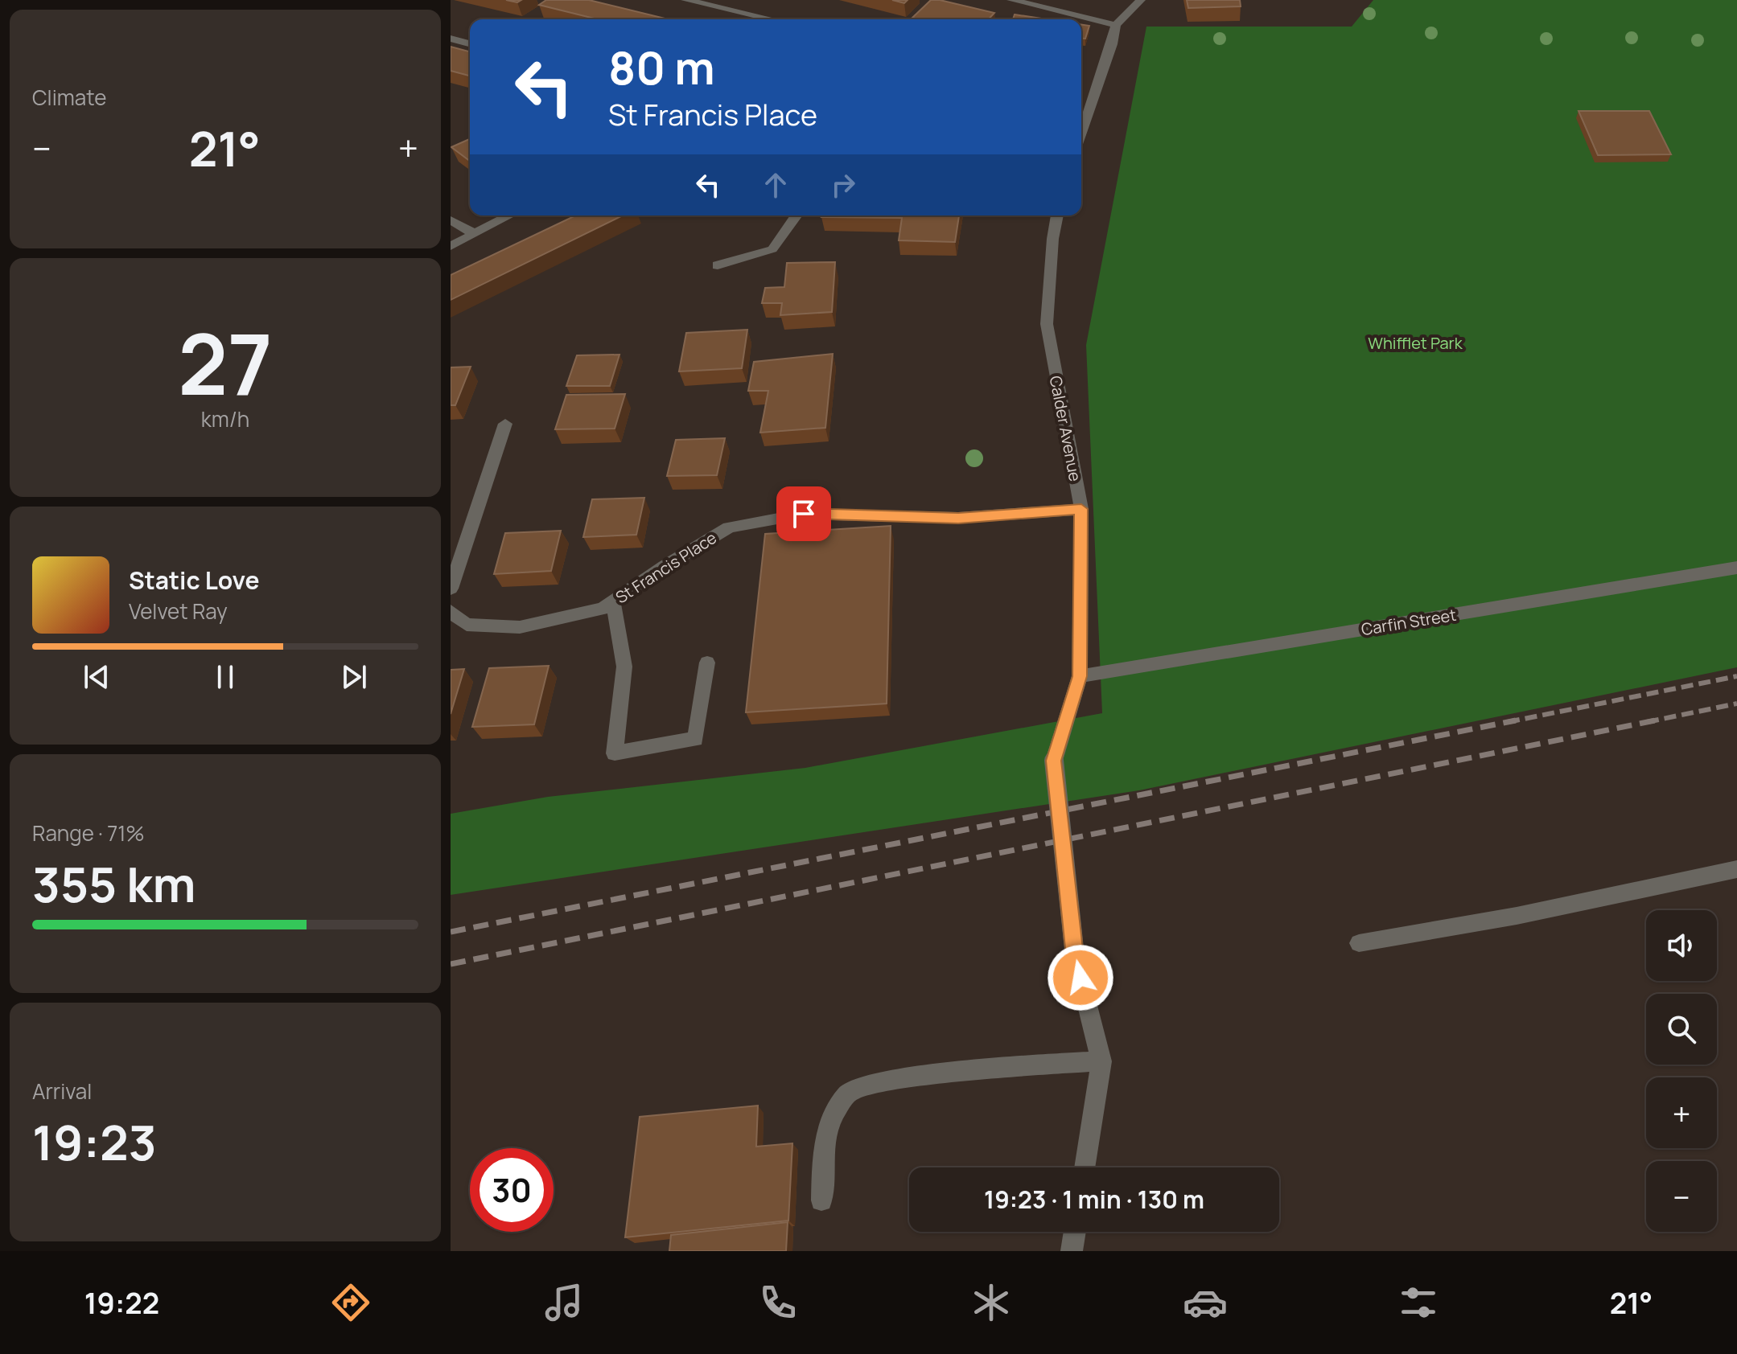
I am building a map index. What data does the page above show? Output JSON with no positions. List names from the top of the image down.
{
  "streets": {
    "street": ["Calder Avenue", "St Francis Place", "Carfin Street"]
  },
  "crossings": [
    ["Calder Avenue", "St Francis Place"],
    ["Calder Avenue", "Carfin Street"]
  ],
  "parks": ["Whifflet Park"],
  "page": {
    "tile": [
      "Climate",
      ["27", "km/h"],
      ["Range · 71%", "355 km"],
      ["Arrival", "19:23"]
    ],
    "turn": ["80 m", "St Francis Place"],
    "heat": ["−", "21°", "+"],
    "song": ["Static Love", "Velvet Ray"],
    "map_buttons": ["+", "−"],
    "limit": "30",
    "trip": "19:23 · 1 min · 130 m",
    "tabs": ["19:22", "21°"]
  }
}
